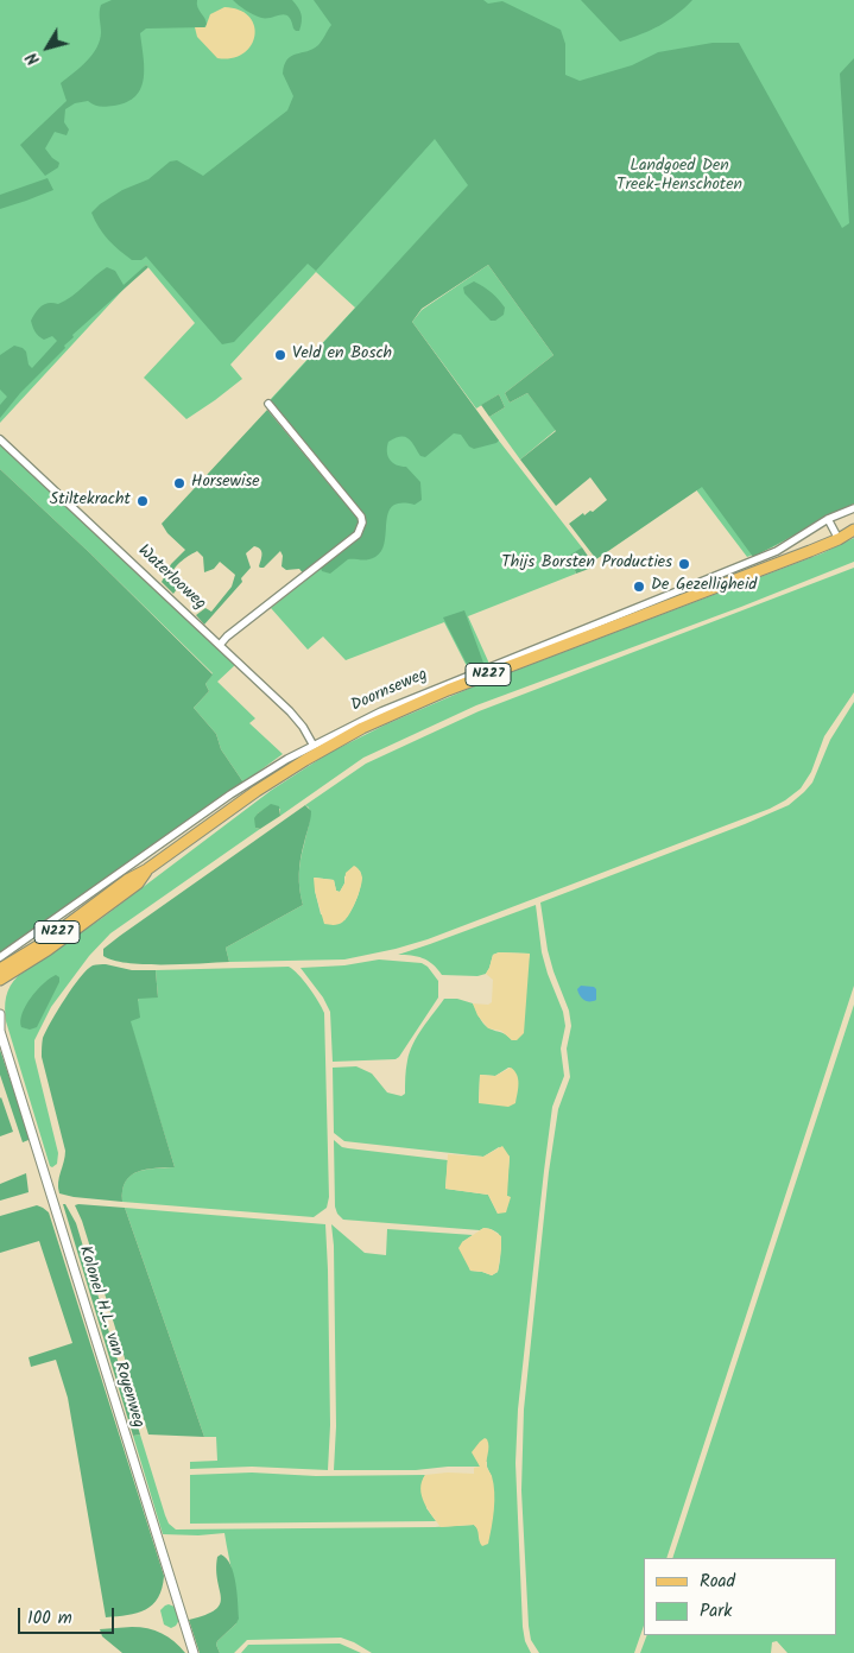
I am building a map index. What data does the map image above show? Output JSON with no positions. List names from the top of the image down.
{
  "streets": {
    "main road": ["N227", "Doornseweg"],
    "street": ["Waterlooweg", "Kolonel H.L. van Royenweg"]
  },
  "crossings": [
    ["Waterlooweg", "Doornseweg"]
  ],
  "parks": ["Landgoed Den Treek-Henschoten"],
  "places": [
    "Veld en Bosch",
    "Horsewise",
    "Stiltekracht",
    "Thijs Borsten Producties",
    "De Gezelligheid"
  ],
  "legend": ["Road", "Park"],
  "scale_bar": "100 m",
  "north": "bottom left"
}
